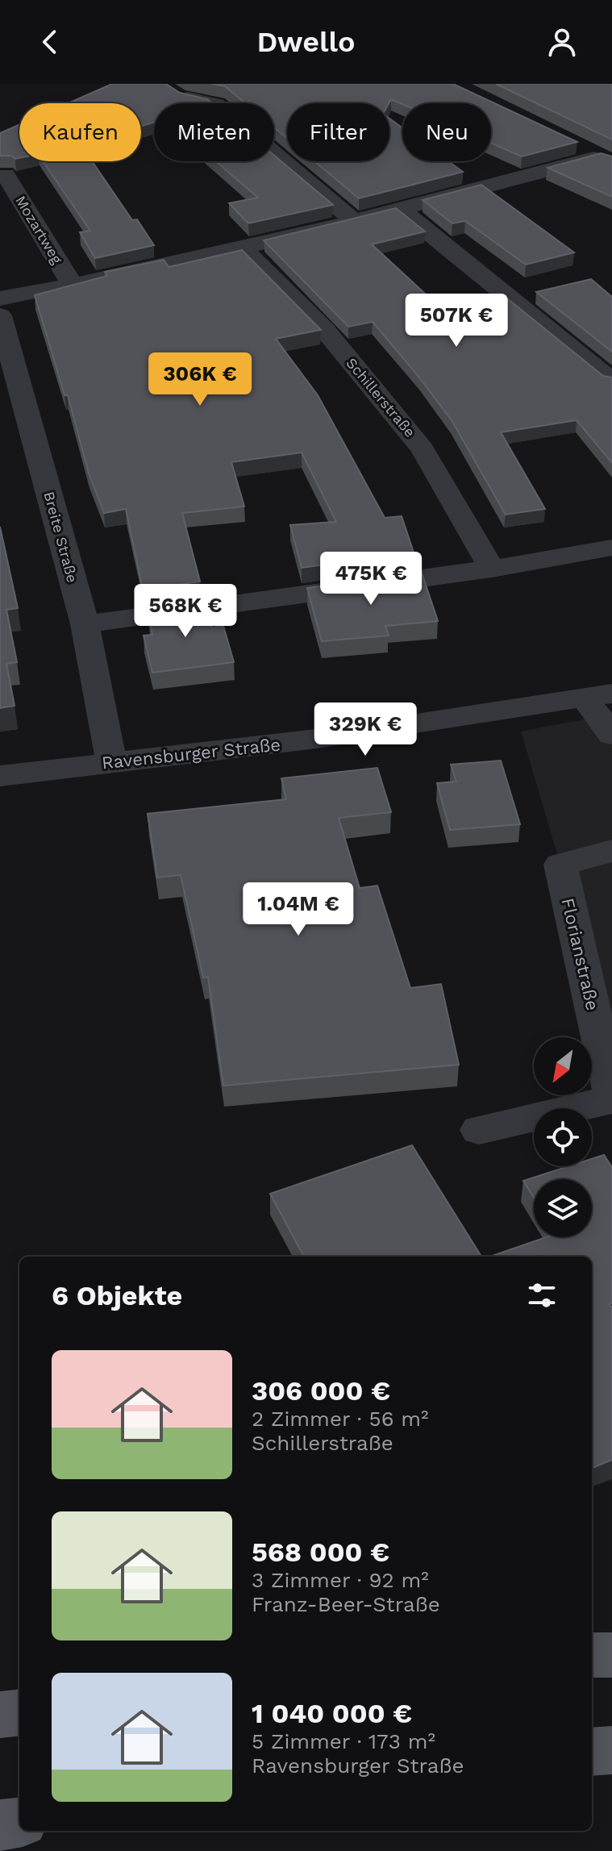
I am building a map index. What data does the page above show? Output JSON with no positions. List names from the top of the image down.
{
  "streets": {
    "street": [
      "Mozartweg",
      "Schillerstraße",
      "Breite Straße",
      "Ravensburger Straße",
      "Florianstraße"
    ]
  },
  "crossings": [
    ["Breite Straße", "Ravensburger Straße"]
  ],
  "north": "bottom left",
  "page": {
    "header": "Dwello",
    "chip": [
      "Kaufen",
      "Mieten",
      "Filter",
      "Neu"
    ],
    "price": [
      "507K €",
      "306K €",
      "475K €",
      "568K €",
      "329K €",
      "1.04M €"
    ],
    "heading": "6 Objekte",
    "list": [
      {
        "name": "306 000 €",
        "note": "2 Zimmer · 56 m² · Schillerstraße"
      },
      {
        "name": "568 000 €",
        "note": "3 Zimmer · 92 m² · Franz-Beer-Straße"
      },
      {
        "name": "1 040 000 €",
        "note": "5 Zimmer · 173 m² · Ravensburger Straße"
      }
    ]
  }
}
